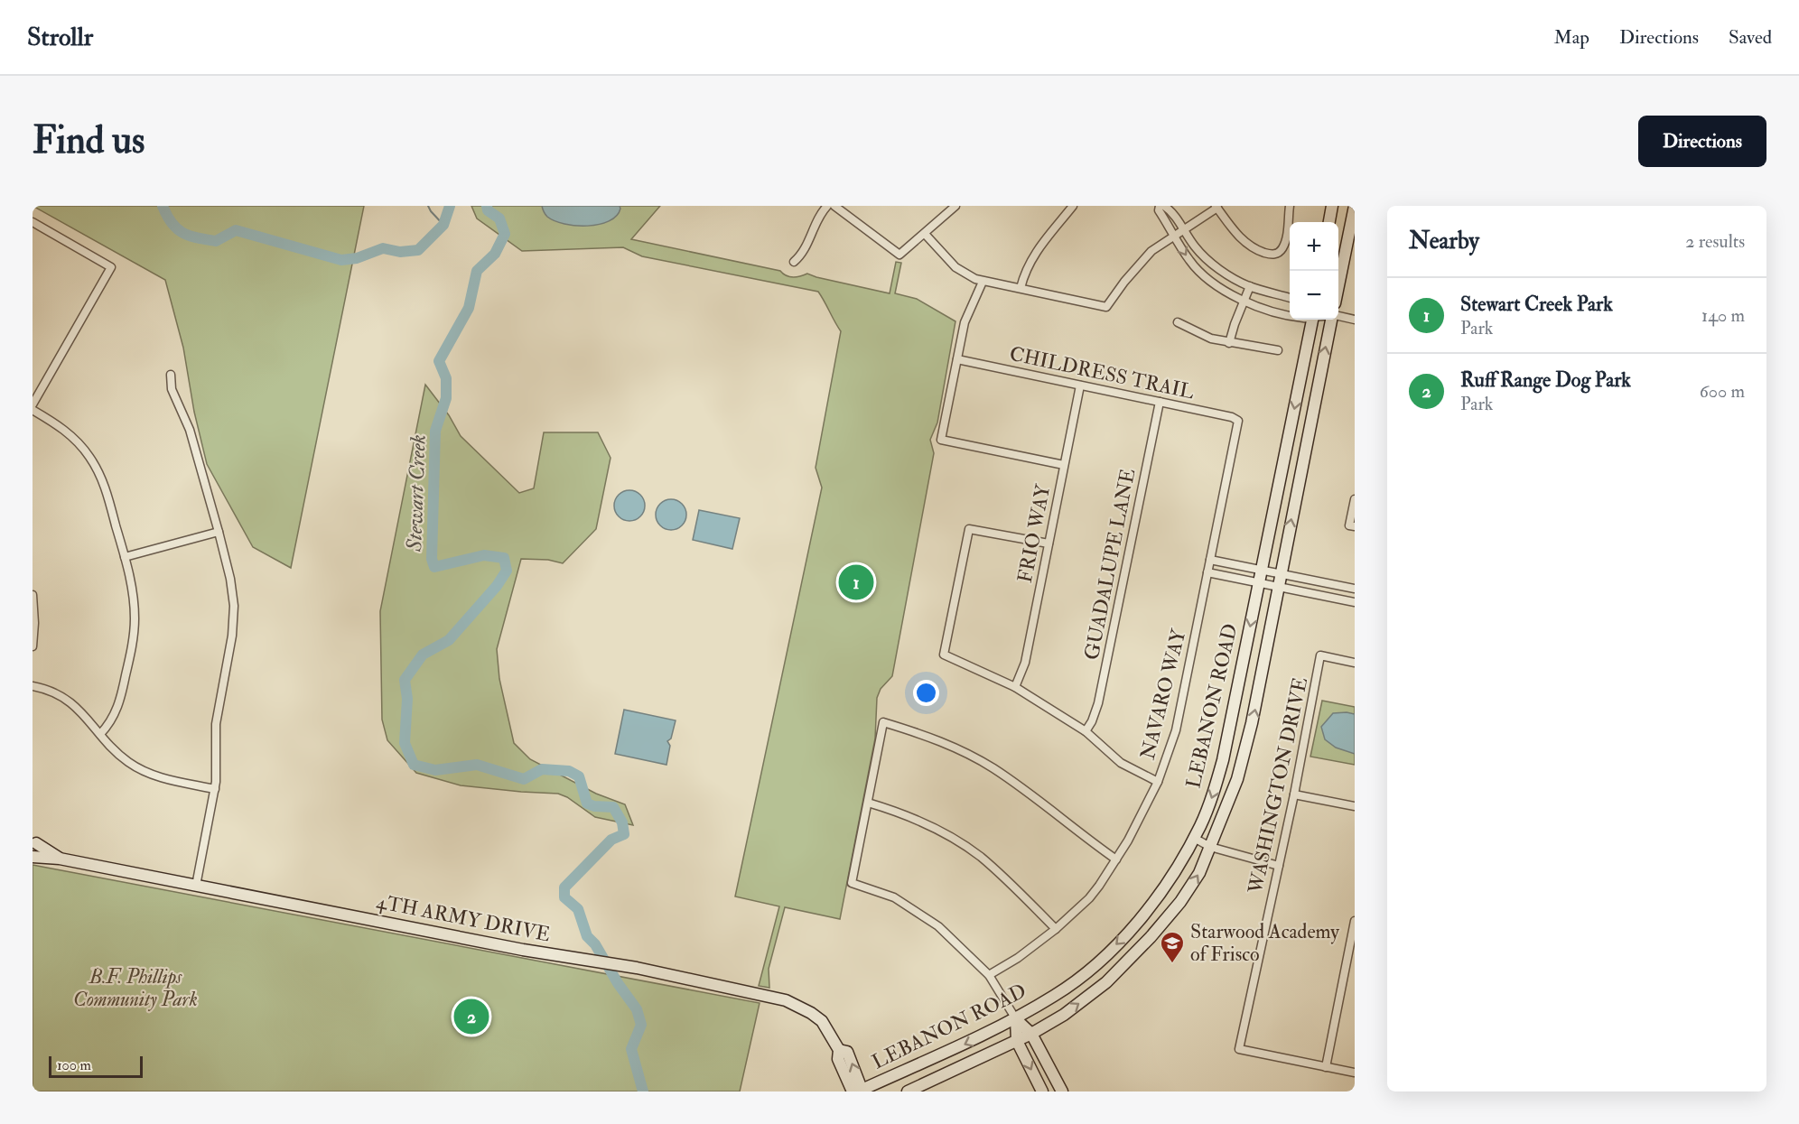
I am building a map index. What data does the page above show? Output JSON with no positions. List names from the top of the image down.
{
  "streets": {
    "main road": ["LEBANON ROAD", "4TH ARMY DRIVE"],
    "street": [
      "CHILDRESS TRAIL",
      "FRIO WAY",
      "GUADALUPE LANE",
      "NAVARO WAY",
      "WASHINGTON DRIVE"
    ]
  },
  "crossings": [
    ["CHILDRESS TRAIL", "FRIO WAY"],
    ["CHILDRESS TRAIL", "GUADALUPE LANE"],
    ["CHILDRESS TRAIL", "NAVARO WAY"],
    ["LEBANON ROAD", "4TH ARMY DRIVE"]
  ],
  "water": ["Stewart Creek"],
  "parks": ["B.F. Phillips Community Park"],
  "places": {
    "school or university": ["Starwood Academy of Frisco"]
  },
  "scale_bar": "100 m",
  "page": {
    "header": "Strollr",
    "nav": ["Map", "Directions", "Saved"],
    "buttons": "Directions",
    "title": "Find us",
    "heading": ["Nearby", "2 results"],
    "map_buttons": ["+", "−"],
    "list": [
      {
        "mark": "1",
        "name": "Stewart Creek Park",
        "note": "Park",
        "value": "140 m"
      },
      {
        "mark": "2",
        "name": "Ruff Range Dog Park",
        "note": "Park",
        "value": "600 m"
      }
    ],
    "pins": ["1", "2"],
    "scale": "100 m"
  }
}
